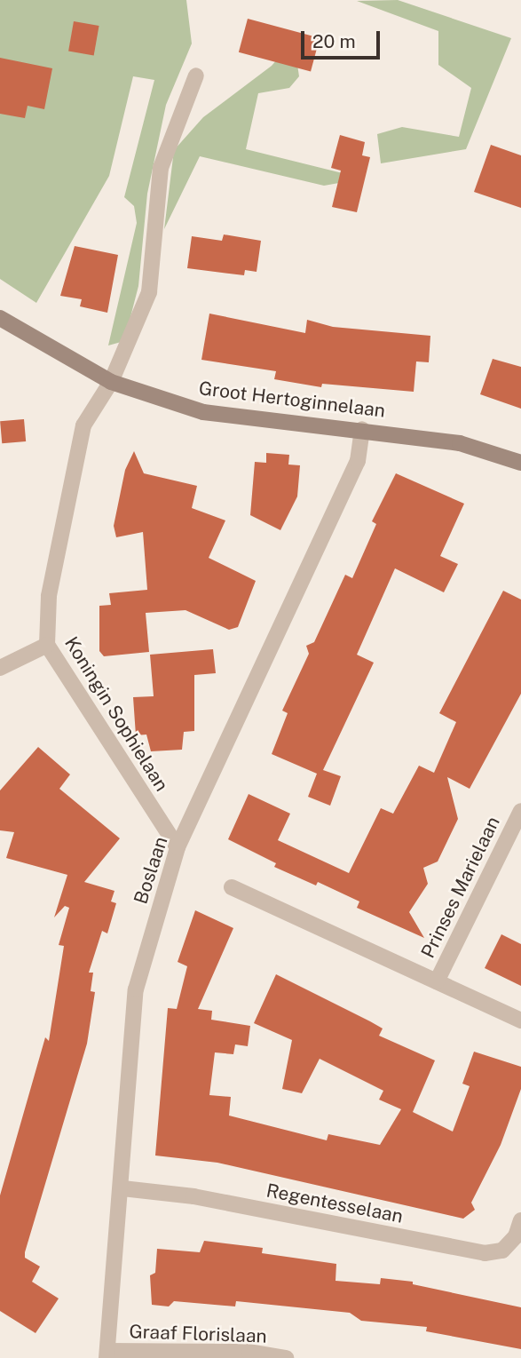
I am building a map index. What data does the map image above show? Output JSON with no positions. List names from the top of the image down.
{
  "streets": {
    "main road": ["Groot Hertoginnelaan"],
    "street": [
      "Koningin Sophielaan",
      "Boslaan",
      "Prinses Marielaan",
      "Regentesselaan",
      "Graaf Florislaan"
    ]
  },
  "crossings": [
    ["Groot Hertoginnelaan", "Koningin Sophielaan"],
    ["Groot Hertoginnelaan", "Boslaan"],
    ["Koningin Sophielaan", "Boslaan"],
    ["Boslaan", "Regentesselaan"],
    ["Boslaan", "Graaf Florislaan"]
  ],
  "scale_bar": "20 m"
}
